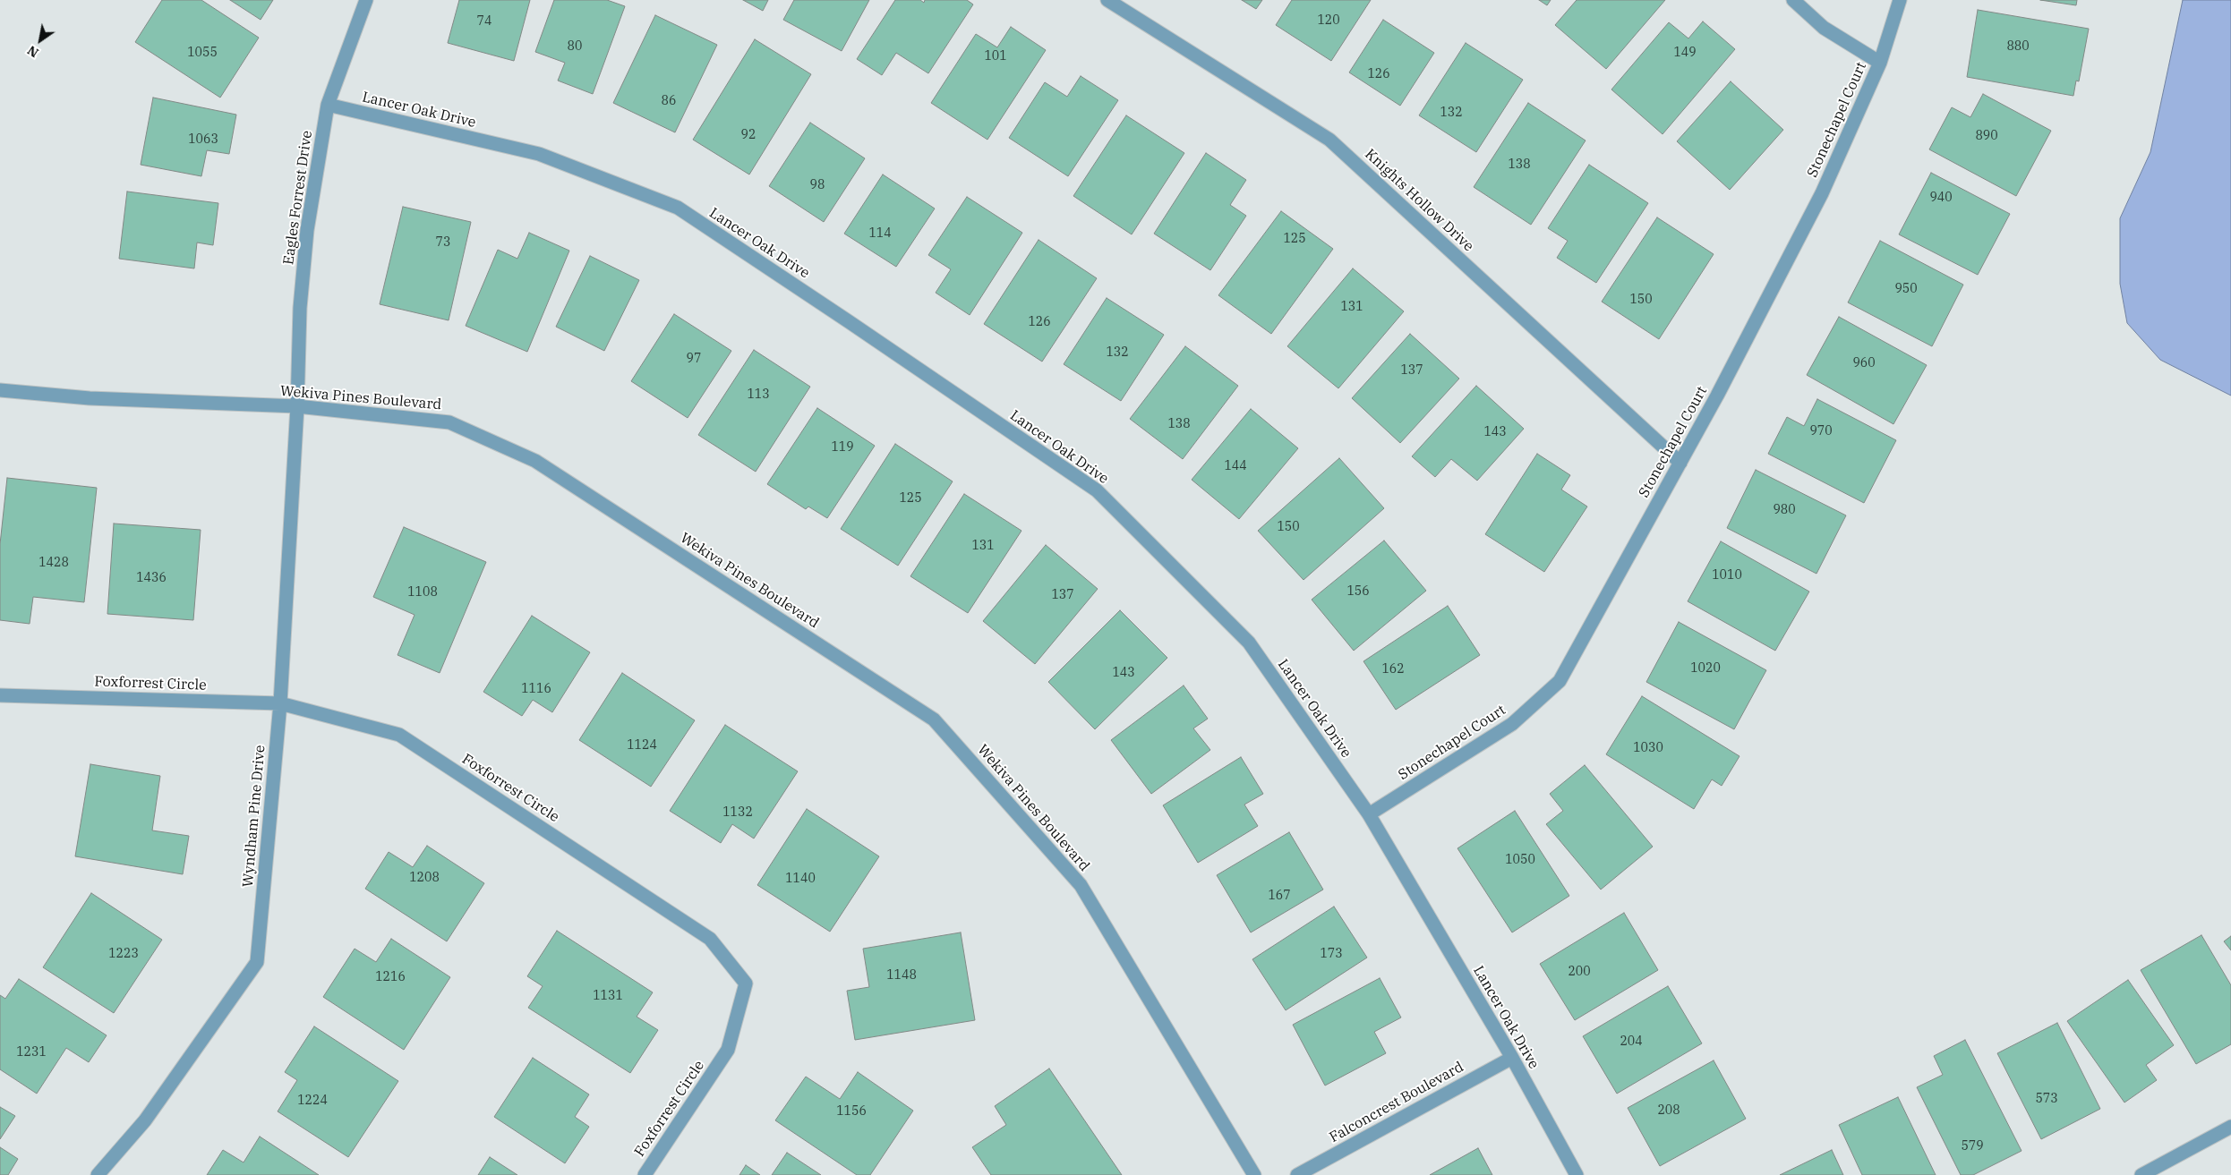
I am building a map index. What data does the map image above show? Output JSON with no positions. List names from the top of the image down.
{
  "streets": {
    "street": [
      "Lancer Oak Drive",
      "Stonechapel Court",
      "Eagles Forrest Drive",
      "Knights Hollow Drive",
      "Wekiva Pines Boulevard",
      "Foxforrest Circle",
      "Wyndham Pine Drive",
      "Falconcrest Boulevard"
    ]
  },
  "crossings": [
    ["Lancer Oak Drive", "Stonechapel Court"],
    ["Lancer Oak Drive", "Eagles Forrest Drive"],
    ["Lancer Oak Drive", "Falconcrest Boulevard"],
    ["Stonechapel Court", "Knights Hollow Drive"],
    ["Eagles Forrest Drive", "Wekiva Pines Boulevard"],
    ["Eagles Forrest Drive", "Wyndham Pine Drive"],
    ["Wekiva Pines Boulevard", "Wyndham Pine Drive"],
    ["Foxforrest Circle", "Wyndham Pine Drive"]
  ],
  "house_numbers": [
    "120",
    "74",
    "80",
    "880",
    "1055",
    "149",
    "101",
    "126",
    "86",
    "132",
    "92",
    "890",
    "1063",
    "138",
    "98",
    "940",
    "114",
    "125",
    "73",
    "950",
    "150",
    "131",
    "126",
    "132",
    "97",
    "960",
    "137",
    "113",
    "138",
    "970",
    "143",
    "119",
    "144",
    "125",
    "980",
    "150",
    "131",
    "1428",
    "1010",
    "1436",
    "156",
    "1108",
    "137",
    "1020",
    "162",
    "143",
    "1116",
    "1124",
    "1030",
    "1132",
    "1050",
    "1208",
    "1140",
    "167",
    "1223",
    "173",
    "200",
    "1148",
    "1216",
    "1131",
    "204",
    "1231",
    "573",
    "1224",
    "208",
    "1156",
    "579"
  ],
  "north": "bottom left"
}
